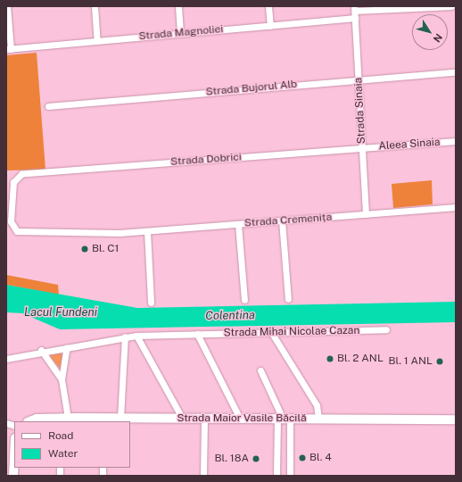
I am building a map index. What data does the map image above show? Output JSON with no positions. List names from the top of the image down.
{
  "streets": {
    "street": [
      "Strada Magnoliei",
      "Strada Bujorul Alb",
      "Strada Sinaia",
      "Aleea Sinaia",
      "Strada Dobrici",
      "Strada Cremenița",
      "Strada Mihai Nicolae Cazan",
      "Strada Maior Vasile Băcilă"
    ]
  },
  "crossings": [
    ["Strada Magnoliei", "Strada Sinaia"],
    ["Strada Bujorul Alb", "Strada Sinaia"],
    ["Strada Sinaia", "Aleea Sinaia"],
    ["Strada Sinaia", "Strada Dobrici"],
    ["Strada Sinaia", "Strada Cremenița"],
    ["Aleea Sinaia", "Strada Dobrici"],
    ["Strada Dobrici", "Strada Cremenița"]
  ],
  "water": ["Lacul Fundeni", "Colentina"],
  "places": [
    "Bl. C1",
    "Bl. 2 ANL",
    "Bl. 1 ANL",
    "Bl. 4",
    "Bl. 18A"
  ],
  "legend": ["Road", "Water"],
  "north": "bottom right"
}
